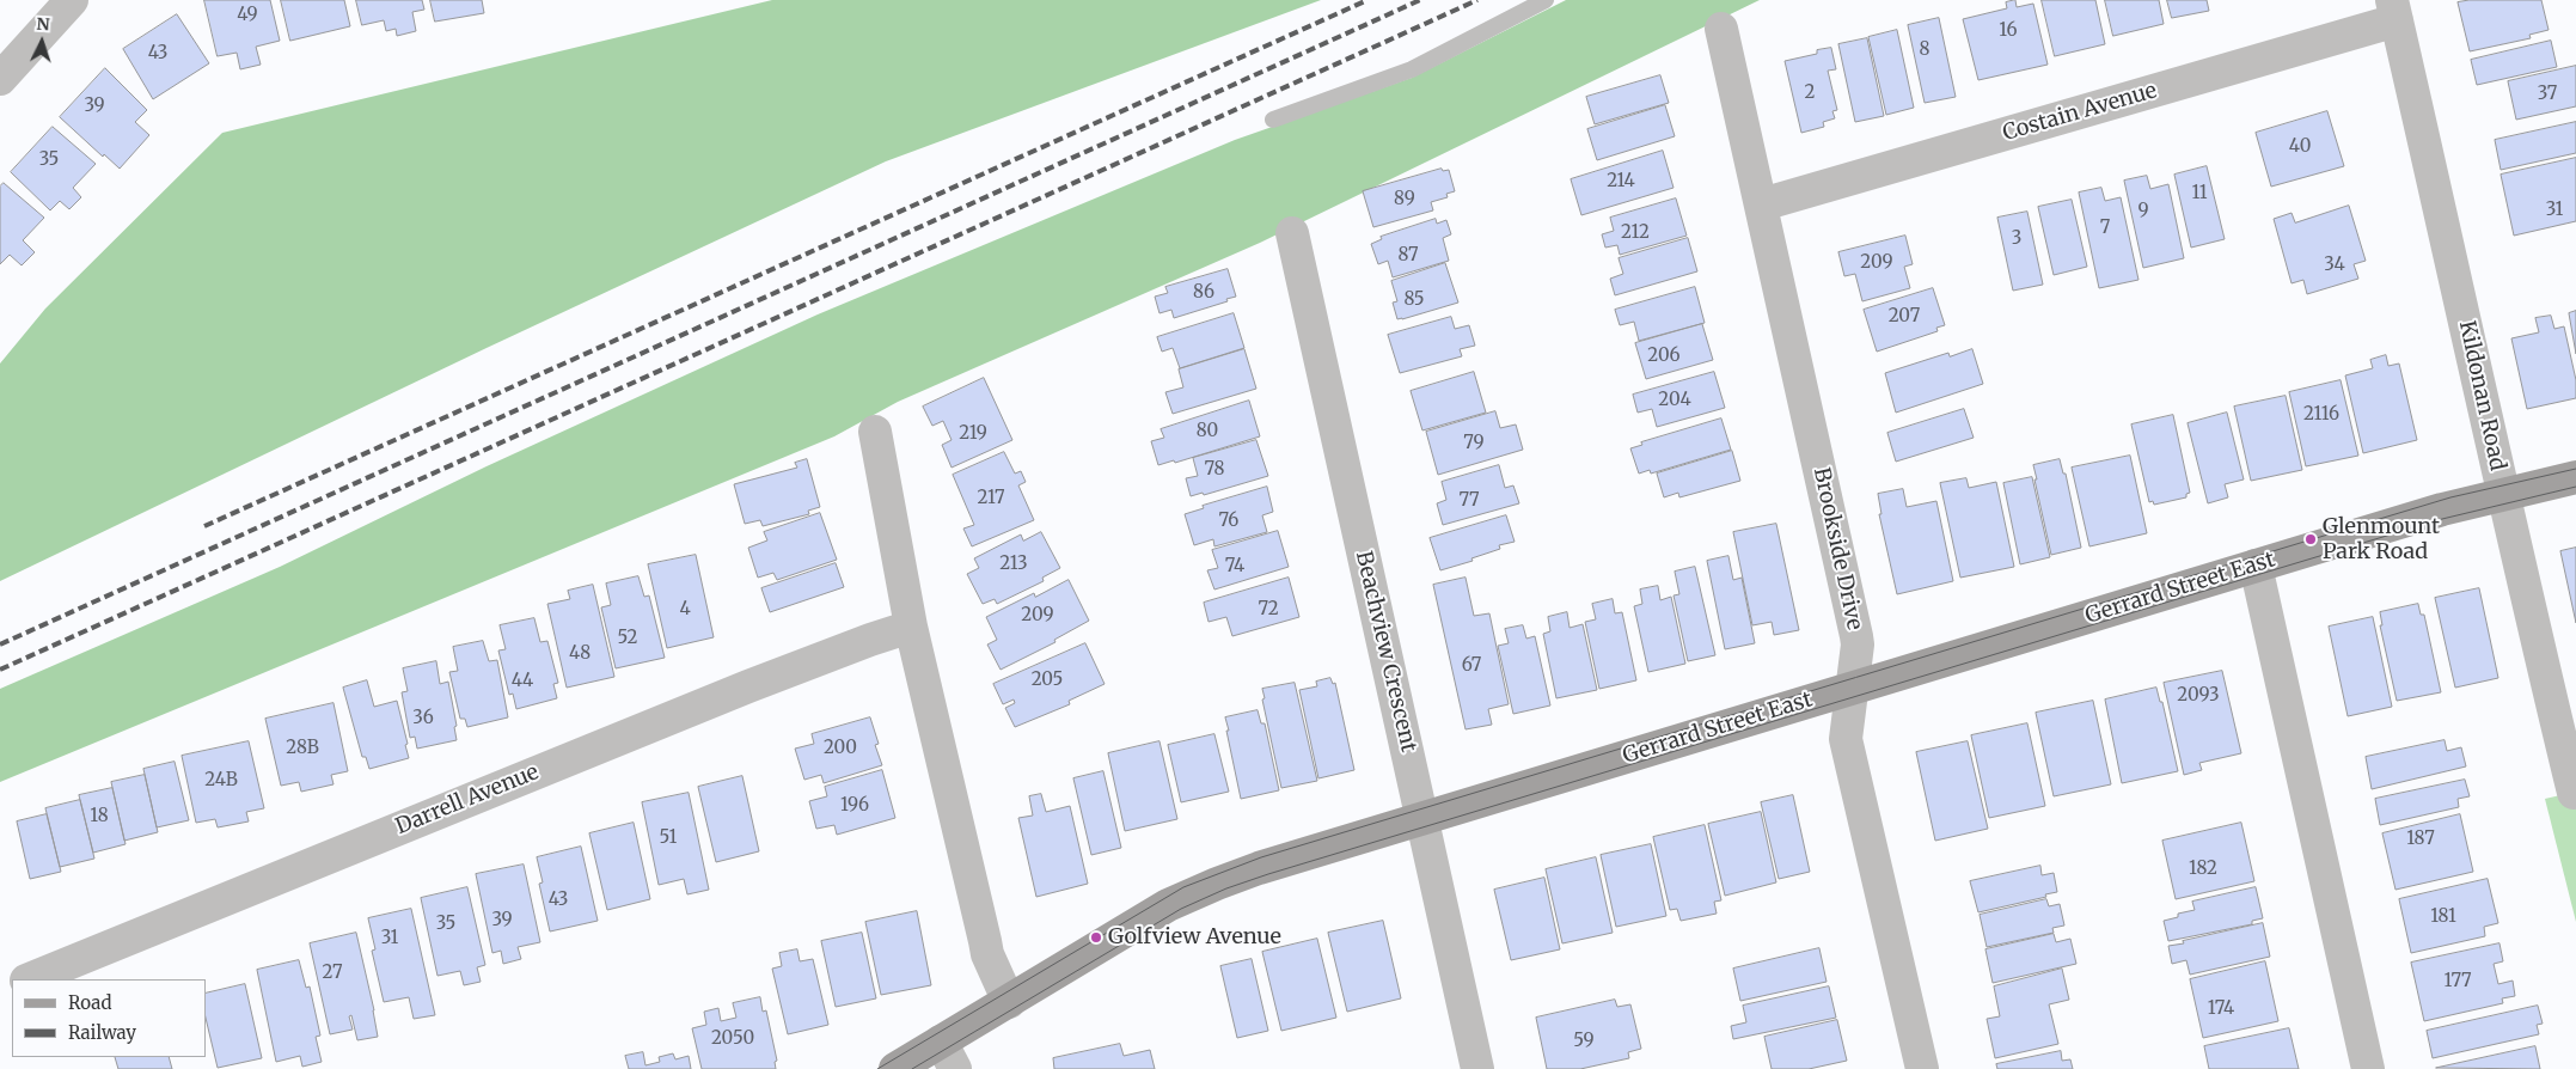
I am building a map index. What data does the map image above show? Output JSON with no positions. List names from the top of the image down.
{
  "streets": {
    "main road": ["Gerrard Street East"],
    "street": [
      "Costain Avenue",
      "Kildonan Road",
      "Brookside Drive",
      "Beachview Crescent",
      "Darrell Avenue"
    ]
  },
  "crossings": [
    ["Costain Avenue", "Kildonan Road"],
    ["Costain Avenue", "Brookside Drive"],
    ["Kildonan Road", "Gerrard Street East"],
    ["Brookside Drive", "Gerrard Street East"],
    ["Gerrard Street East", "Beachview Crescent"]
  ],
  "places": ["Glenmount Park Road", "Golfview Avenue"],
  "house_numbers": [
    "49",
    "16",
    "8",
    "43",
    "2",
    "37",
    "39",
    "40",
    "35",
    "214",
    "11",
    "89",
    "31",
    "9",
    "7",
    "212",
    "3",
    "87",
    "209",
    "34",
    "86",
    "85",
    "207",
    "206",
    "204",
    "2116",
    "80",
    "219",
    "79",
    "78",
    "217",
    "77",
    "76",
    "213",
    "74",
    "4",
    "72",
    "209",
    "52",
    "48",
    "67",
    "205",
    "44",
    "2093",
    "36",
    "28B",
    "200",
    "24B",
    "196",
    "18",
    "51",
    "187",
    "182",
    "43",
    "181",
    "39",
    "35",
    "31",
    "27",
    "177",
    "174",
    "2050",
    "59"
  ],
  "legend": ["Road", "Railway"],
  "north": "top"
}
